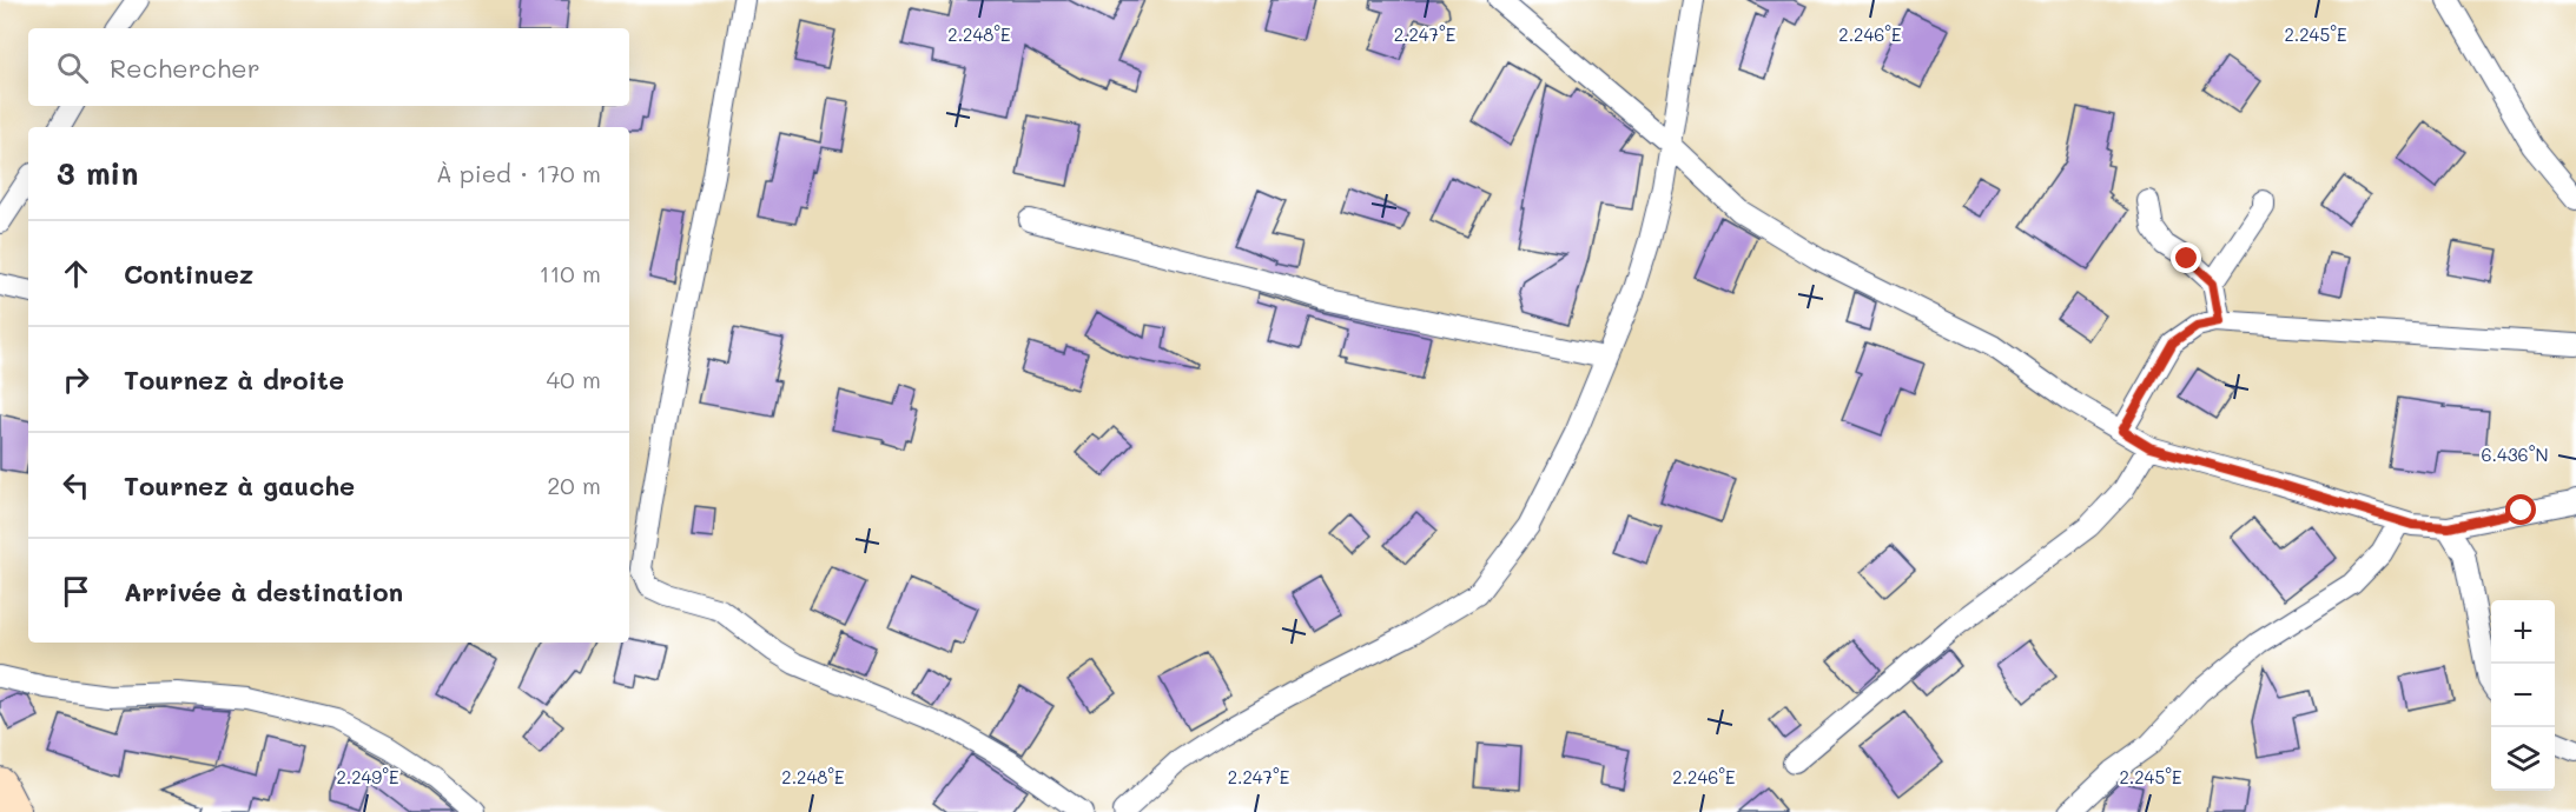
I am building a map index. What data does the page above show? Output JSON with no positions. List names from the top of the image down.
{
  "page": {
    "search": "Rechercher",
    "heading": ["3 min", "À pied · 170 m"],
    "list": [
      ["Continuez", "110 m"],
      ["Tournez à droite", "40 m"],
      ["Tournez à gauche", "20 m"],
      "Arrivée à destination"
    ],
    "map_buttons": ["+", "−"]
  },
  "coordinates": [
    "2.248°E",
    "2.247°E",
    "2.246°E",
    "2.245°E",
    "6.436°N",
    "2.249°E"
  ]
}
